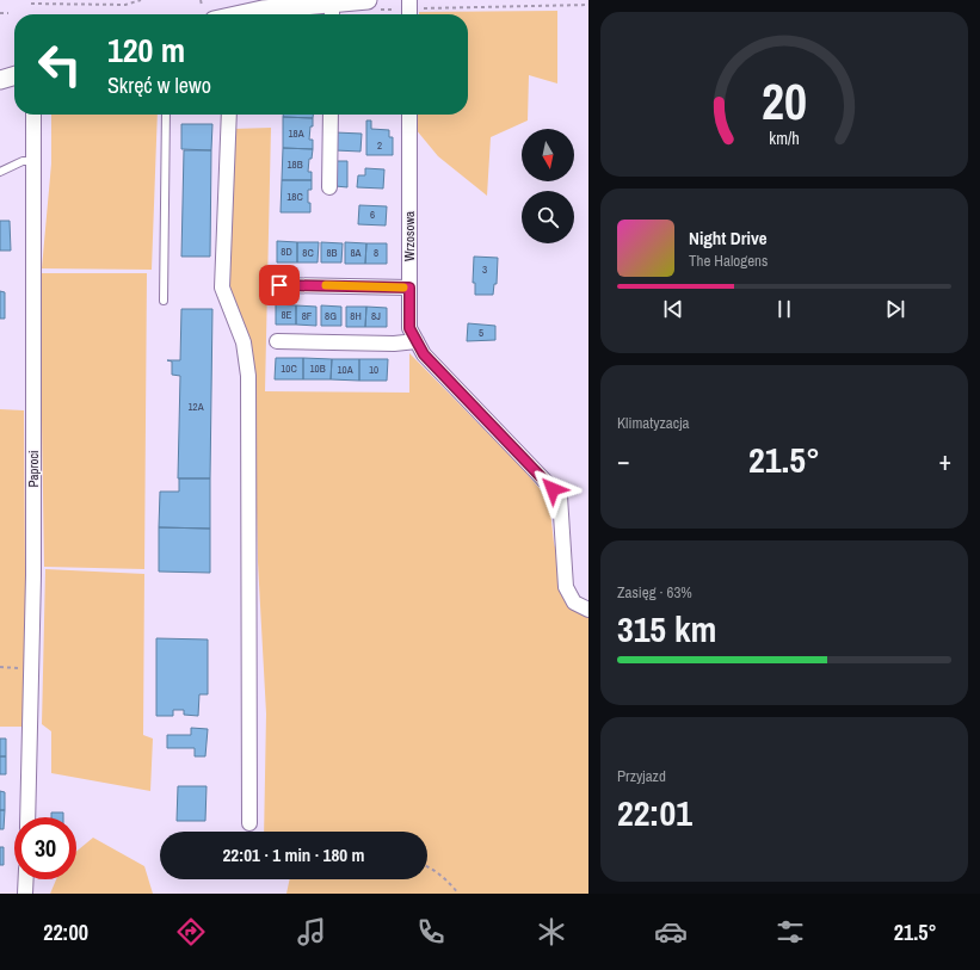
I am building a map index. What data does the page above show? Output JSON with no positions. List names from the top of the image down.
{
  "streets": {
    "street": ["Wrzosowa", "Paproci"]
  },
  "house_numbers": [
    "18A",
    "2",
    "18B",
    "18C",
    "6",
    "8D",
    "8C",
    "8B",
    "8A",
    "8",
    "3",
    "8E",
    "8F",
    "8G",
    "8H",
    "8J",
    "5",
    "10C",
    "10B",
    "10A",
    "10",
    "12A"
  ],
  "north": "bottom",
  "page": {
    "turn": ["120 m", "Skręć w lewo"],
    "song": ["Night Drive", "The Halogens"],
    "tile": [
      "Klimatyzacja",
      ["Zasięg · 63%", "315 km"],
      ["Przyjazd", "22:01"]
    ],
    "heat": ["−", "21.5°", "+"],
    "limit": "30",
    "trip": "22:01 · 1 min · 180 m",
    "tabs": ["22:00", "21.5°"],
    "gauge": ["20", "km/h"]
  }
}
